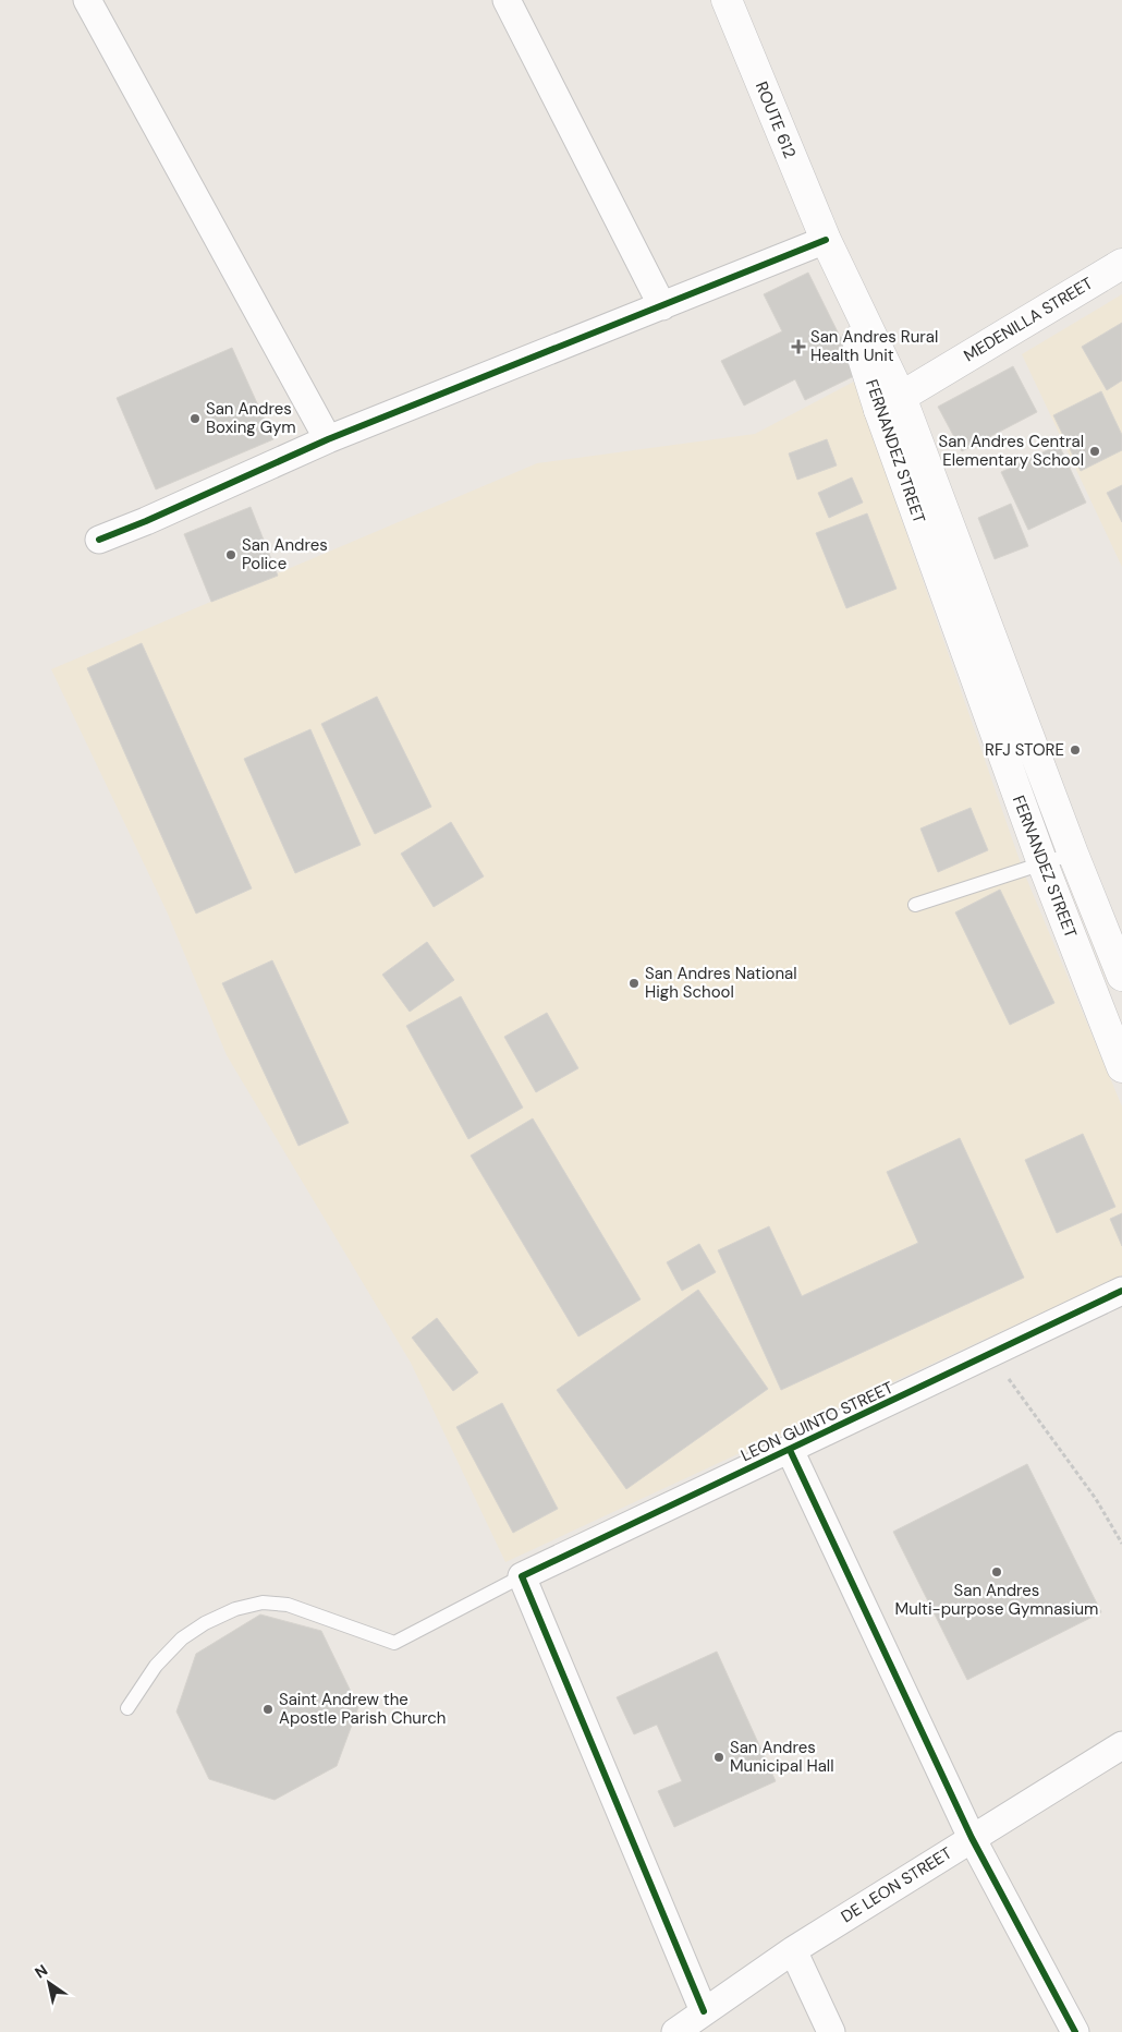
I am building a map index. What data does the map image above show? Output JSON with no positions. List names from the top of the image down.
{
  "streets": {
    "main road": ["ROUTE 612", "MEDENILLA STREET", "FERNANDEZ STREET"],
    "street": ["LEON GUINTO STREET", "DE LEON STREET"]
  },
  "crossings": [
    ["ROUTE 612", "FERNANDEZ STREET"],
    ["MEDENILLA STREET", "FERNANDEZ STREET"]
  ],
  "places": {
    "health": ["San Andres Rural Health Unit"],
    "other": [
      "San Andres Boxing Gym",
      "San Andres Central Elementary School",
      "San Andres Police",
      "RFJ STORE",
      "San Andres National High School",
      "San Andres Multi-purpose Gymnasium",
      "Saint Andrew the Apostle Parish Church",
      "San Andres Municipal Hall"
    ]
  },
  "north": "top left"
}
